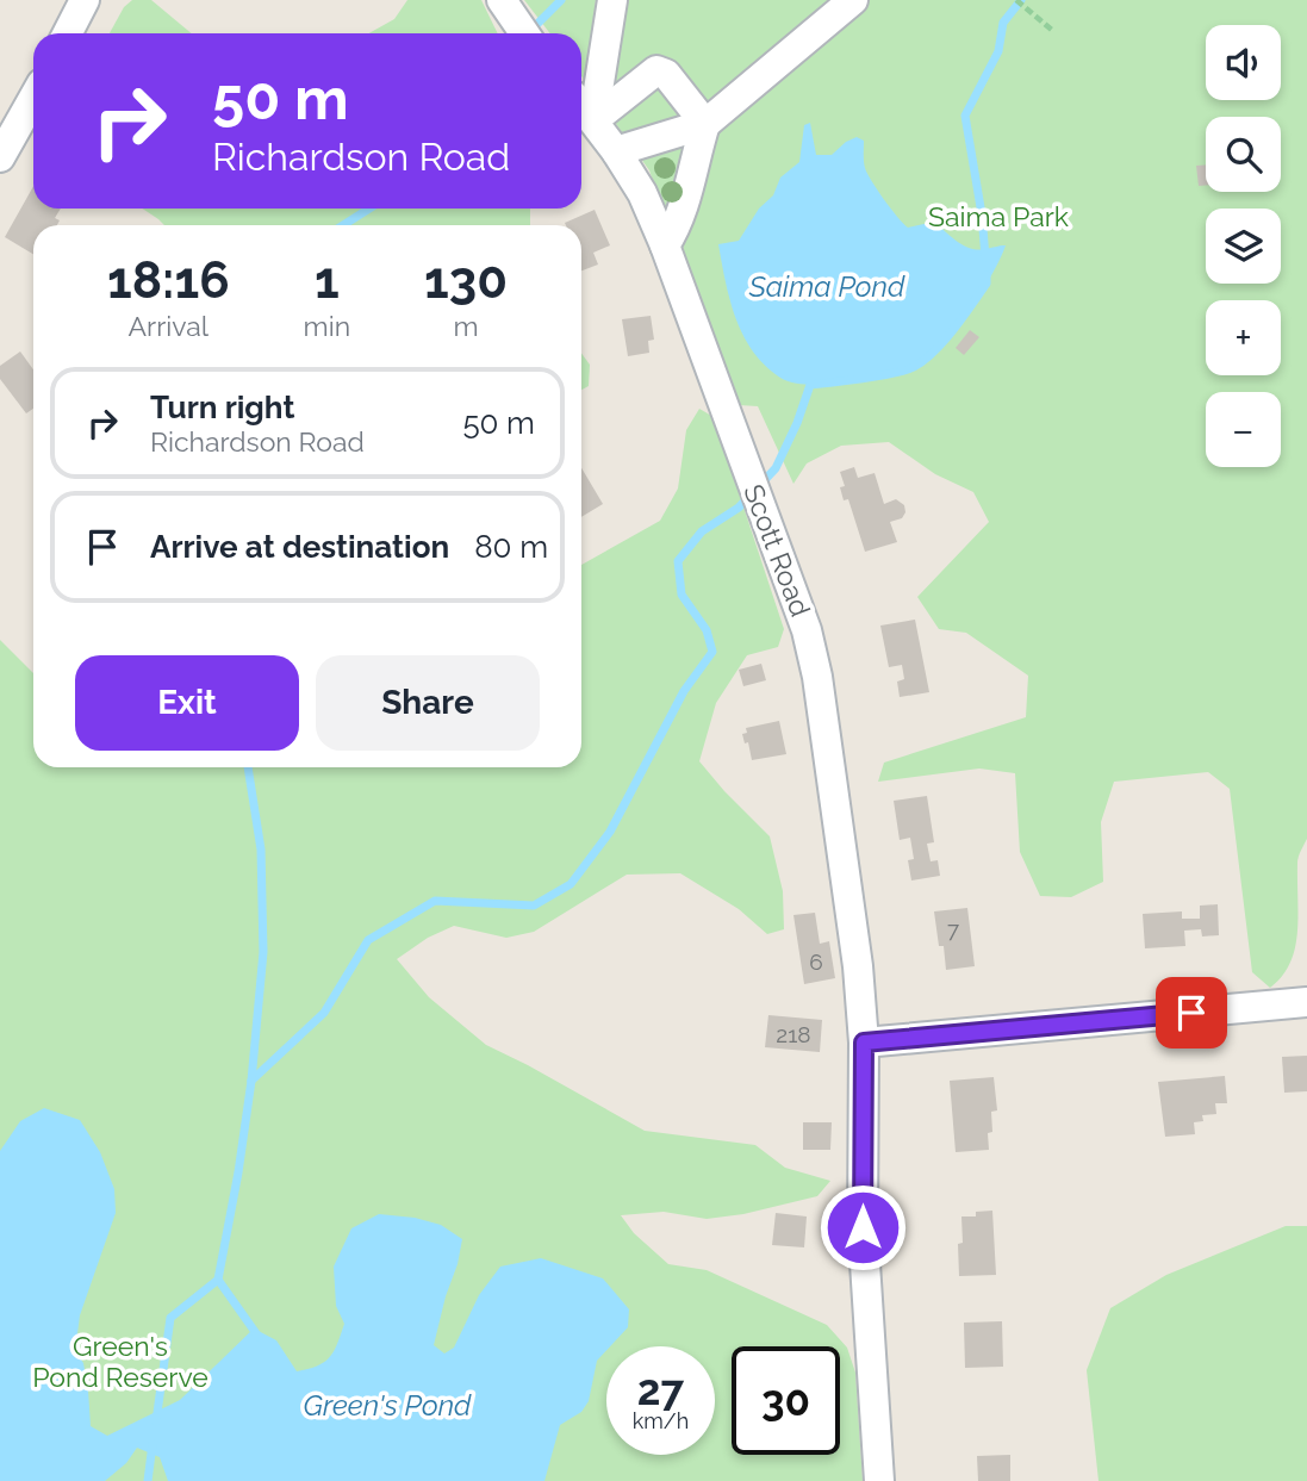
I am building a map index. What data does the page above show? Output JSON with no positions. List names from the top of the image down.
{
  "streets": {
    "street": ["Scott Road"]
  },
  "water": ["Saima Pond", "Green's Pond"],
  "parks": ["Saima Park", "Green's Pond Reserve"],
  "house_numbers": ["7", "6", "218"],
  "page": {
    "map_buttons": ["+", "−"],
    "turn": ["50 m", "Richardson Road"],
    "eta": [
      "18:16",
      "Arrival",
      "1",
      "min",
      "130",
      "m"
    ],
    "list": [
      {
        "name": "Turn right",
        "note": "Richardson Road",
        "value": "50 m"
      },
      {
        "name": "Arrive at destination",
        "value": "80 m"
      }
    ],
    "buttons": ["Exit", "Share"],
    "speed": "27 km/h",
    "limit": "30"
  }
}
